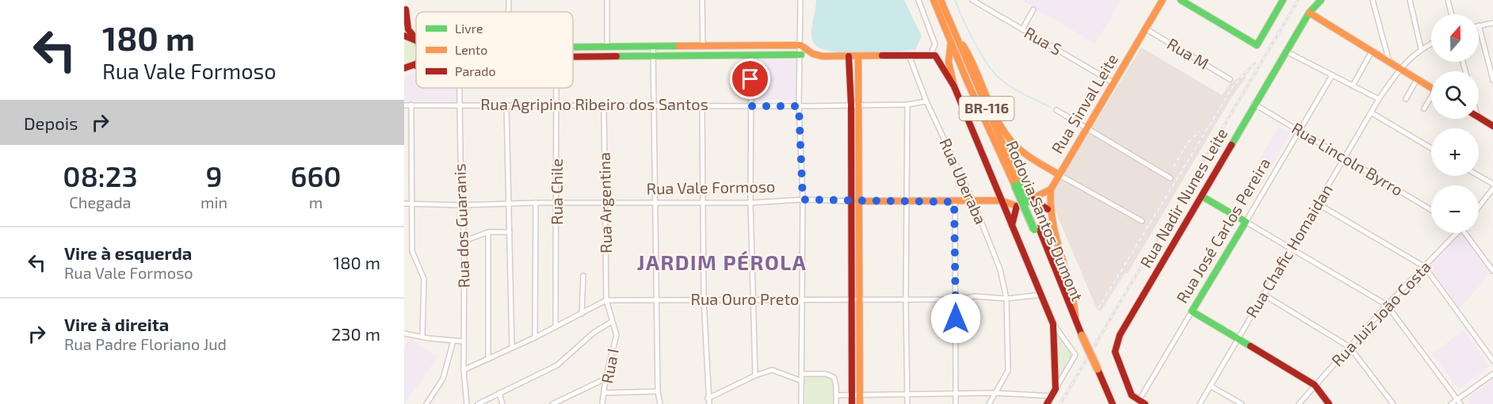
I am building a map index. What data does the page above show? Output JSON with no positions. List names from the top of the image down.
{
  "streets": {
    "main road": [
      "Rua Sinval Leite",
      "BR-116",
      "Rua Vale Formoso",
      "Rua Nadir Nunes Leite",
      "Rodovia Santos Dumont",
      "Rua José Carlos Pereira"
    ],
    "street": [
      "Rua S",
      "Rua M",
      "Rua Agripino Ribeiro dos Santos",
      "Rua Lincoln Byrro",
      "Rua Uberaba",
      "Rua Chile",
      "Rua Argentina",
      "Rua dos Guaranis",
      "Rua Chafic Homaidan",
      "Rua Ouro Preto",
      "Rua Juiz João Costa",
      "Rua I"
    ]
  },
  "crossings": [
    ["Rua S", "Rua Sinval Leite"],
    ["Rua M", "Rua Sinval Leite"],
    ["Rua Sinval Leite", "Rua Vale Formoso"],
    ["Rua Agripino Ribeiro dos Santos", "Rua Uberaba"],
    ["Rua Agripino Ribeiro dos Santos", "Rua Chile"],
    ["Rua Agripino Ribeiro dos Santos", "Rua Argentina"],
    ["Rua Agripino Ribeiro dos Santos", "Rua dos Guaranis"],
    ["Rua Lincoln Byrro", "Rua Nadir Nunes Leite"],
    ["Rua Lincoln Byrro", "Rua José Carlos Pereira"],
    ["Rua Lincoln Byrro", "Rua Chafic Homaidan"],
    ["Rua Uberaba", "Rua Vale Formoso"],
    ["Rua Uberaba", "Rua Ouro Preto"],
    ["Rua Vale Formoso", "Rua Chile"],
    ["Rua Vale Formoso", "Rua Argentina"],
    ["Rua Vale Formoso", "Rua dos Guaranis"],
    ["Rua Chile", "Rua Ouro Preto"],
    ["Rua Nadir Nunes Leite", "Rua José Carlos Pereira"],
    ["Rua Argentina", "Rua Ouro Preto"],
    ["Rua Argentina", "Rua I"],
    ["Rua dos Guaranis", "Rua Ouro Preto"],
    ["Rua Ouro Preto", "Rua I"]
  ],
  "districts": ["JARDIM PÉROLA"],
  "legend": ["Livre", "Lento", "Parado"],
  "north": "top",
  "page": {
    "turn": ["180 m", "Rua Vale Formoso"],
    "map_buttons": ["+", "−"],
    "then": "Depois",
    "eta": [
      "08:23",
      "Chegada",
      "9",
      "min",
      "660",
      "m"
    ],
    "list": [
      {
        "name": "Vire à esquerda",
        "note": "Rua Vale Formoso",
        "value": "180 m"
      },
      {
        "name": "Vire à direita",
        "note": "Rua Padre Floriano Jud",
        "value": "230 m"
      }
    ]
  }
}
